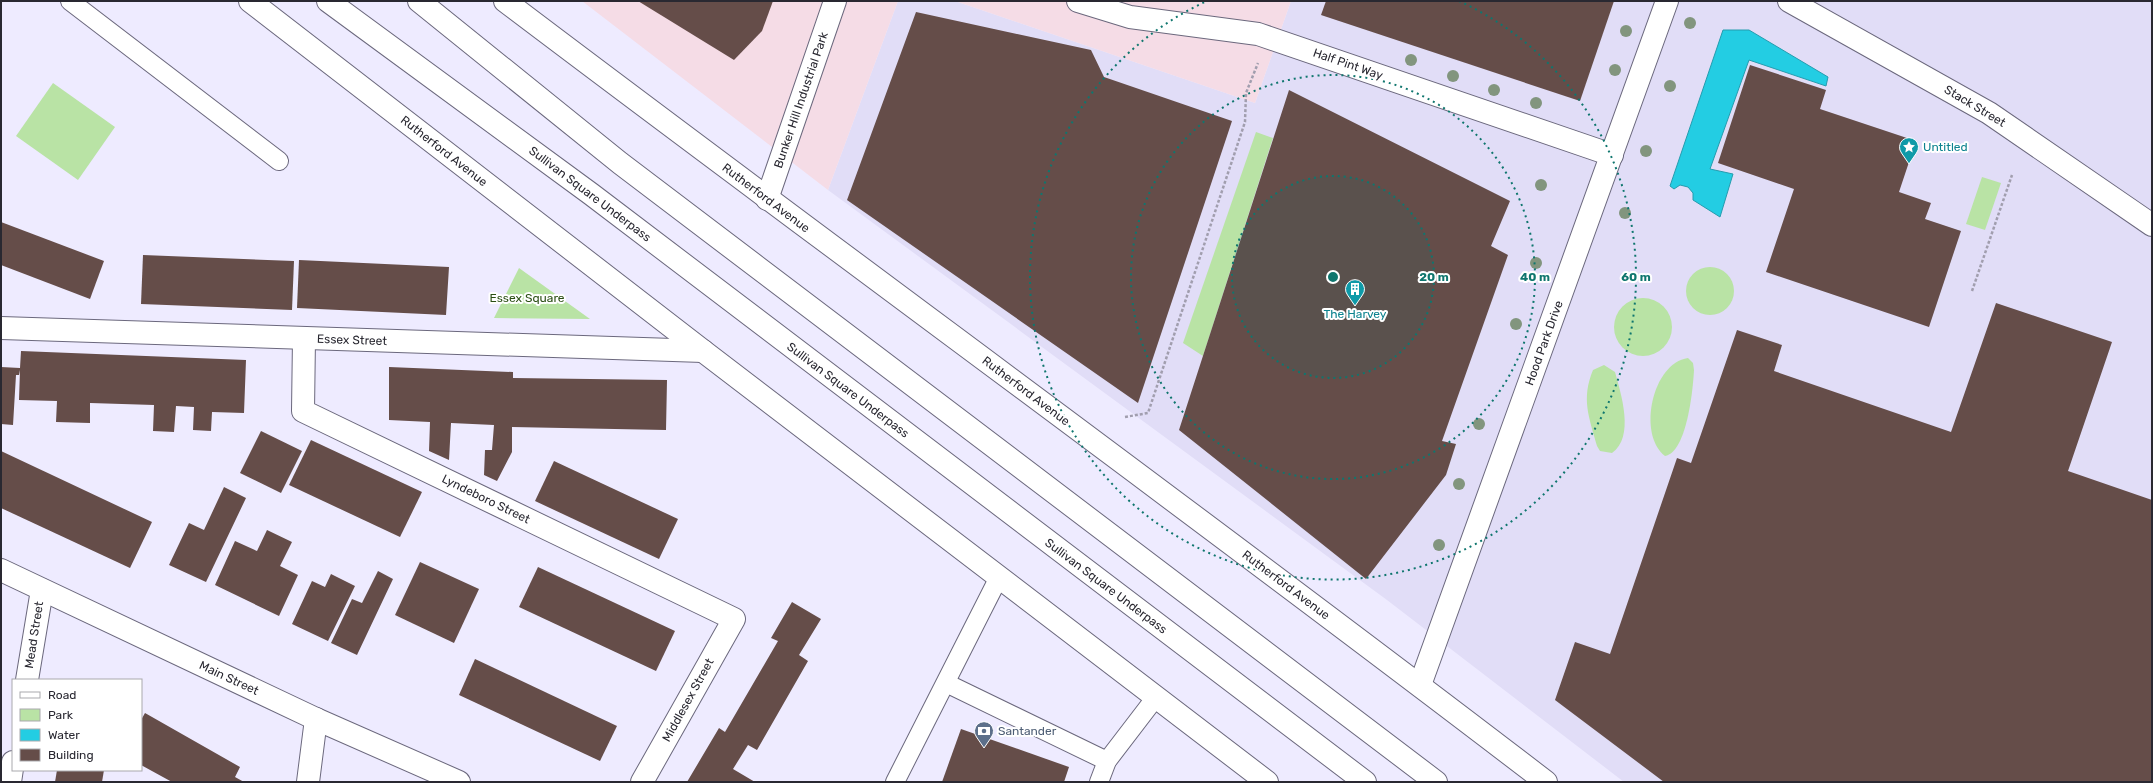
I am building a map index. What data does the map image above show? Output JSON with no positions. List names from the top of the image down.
{
  "streets": {
    "main road": [
      "Half Pint Way",
      "Bunker Hill Industrial Park",
      "Stack Street",
      "Rutherford Avenue",
      "Sullivan Square Underpass",
      "Essex Street",
      "Hood Park Drive",
      "Lyndeboro Street",
      "Mead Street",
      "Main Street",
      "Middlesex Street"
    ]
  },
  "crossings": [
    ["Half Pint Way", "Hood Park Drive"],
    ["Bunker Hill Industrial Park", "Rutherford Avenue"],
    ["Rutherford Avenue", "Essex Street"],
    ["Rutherford Avenue", "Hood Park Drive"],
    ["Essex Street", "Lyndeboro Street"],
    ["Lyndeboro Street", "Middlesex Street"],
    ["Mead Street", "Main Street"]
  ],
  "parks": ["Essex Square"],
  "places": {
    "place": ["Untitled"],
    "building": ["The Harvey"],
    "bank": ["Santander"]
  },
  "legend": [
    "Road",
    "Park",
    "Water",
    "Building"
  ],
  "rings": ["20 m", "40 m", "60 m"]
}
